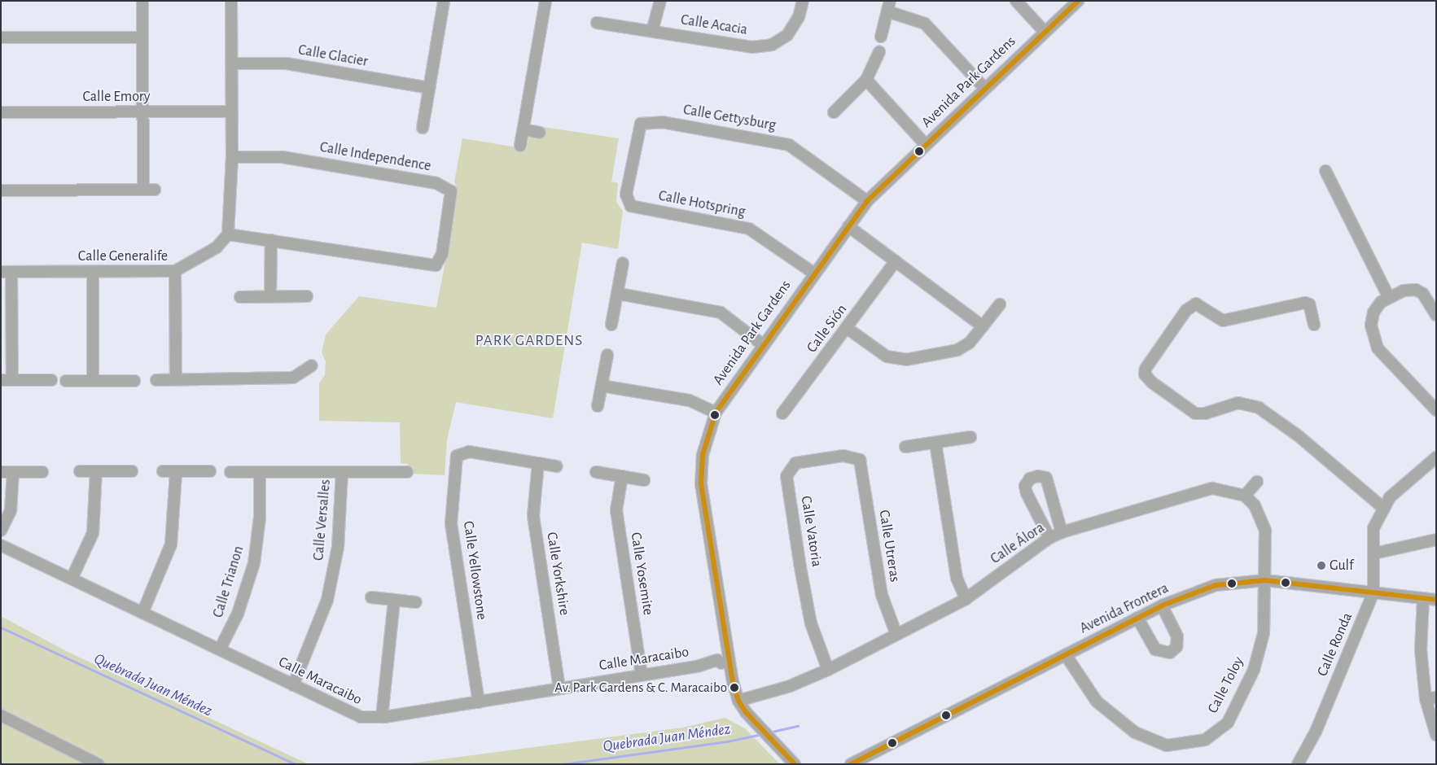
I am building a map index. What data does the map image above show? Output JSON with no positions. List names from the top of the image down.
{
  "streets": {
    "street": [
      "Calle Acacia",
      "Calle Glacier",
      "Avenida Park Gardens",
      "Calle Emory",
      "Calle Gettysburg",
      "Calle Independence",
      "Calle Hotspring",
      "Calle Generalife",
      "Calle Sión",
      "Calle Versalles",
      "Calle Vatoria",
      "Calle Álora",
      "Calle Utreras",
      "Calle Yellowstone",
      "Calle Yorkshire",
      "Calle Yosemite",
      "Calle Trianon",
      "Avenida Frontera",
      "Calle Ronda",
      "Calle Maracaibo",
      "Calle Toloy"
    ]
  },
  "crossings": [
    ["Avenida Park Gardens", "Calle Gettysburg"],
    ["Avenida Park Gardens", "Calle Hotspring"],
    ["Avenida Park Gardens", "Calle Álora"],
    ["Avenida Park Gardens", "Calle Maracaibo"],
    ["Calle Gettysburg", "Calle Hotspring"],
    ["Calle Versalles", "Calle Maracaibo"],
    ["Calle Vatoria", "Calle Álora"],
    ["Calle Vatoria", "Calle Utreras"],
    ["Calle Álora", "Calle Utreras"],
    ["Calle Yellowstone", "Calle Yorkshire"],
    ["Calle Yellowstone", "Calle Maracaibo"],
    ["Calle Yorkshire", "Calle Maracaibo"],
    ["Calle Yosemite", "Calle Maracaibo"],
    ["Calle Trianon", "Calle Maracaibo"],
    ["Avenida Frontera", "Calle Ronda"],
    ["Avenida Frontera", "Calle Toloy"]
  ],
  "districts": ["PARK GARDENS"],
  "water": ["Quebrada Juan Méndez"],
  "places": ["Gulf", "Av. Park Gardens & C. Maracaibo"]
}
